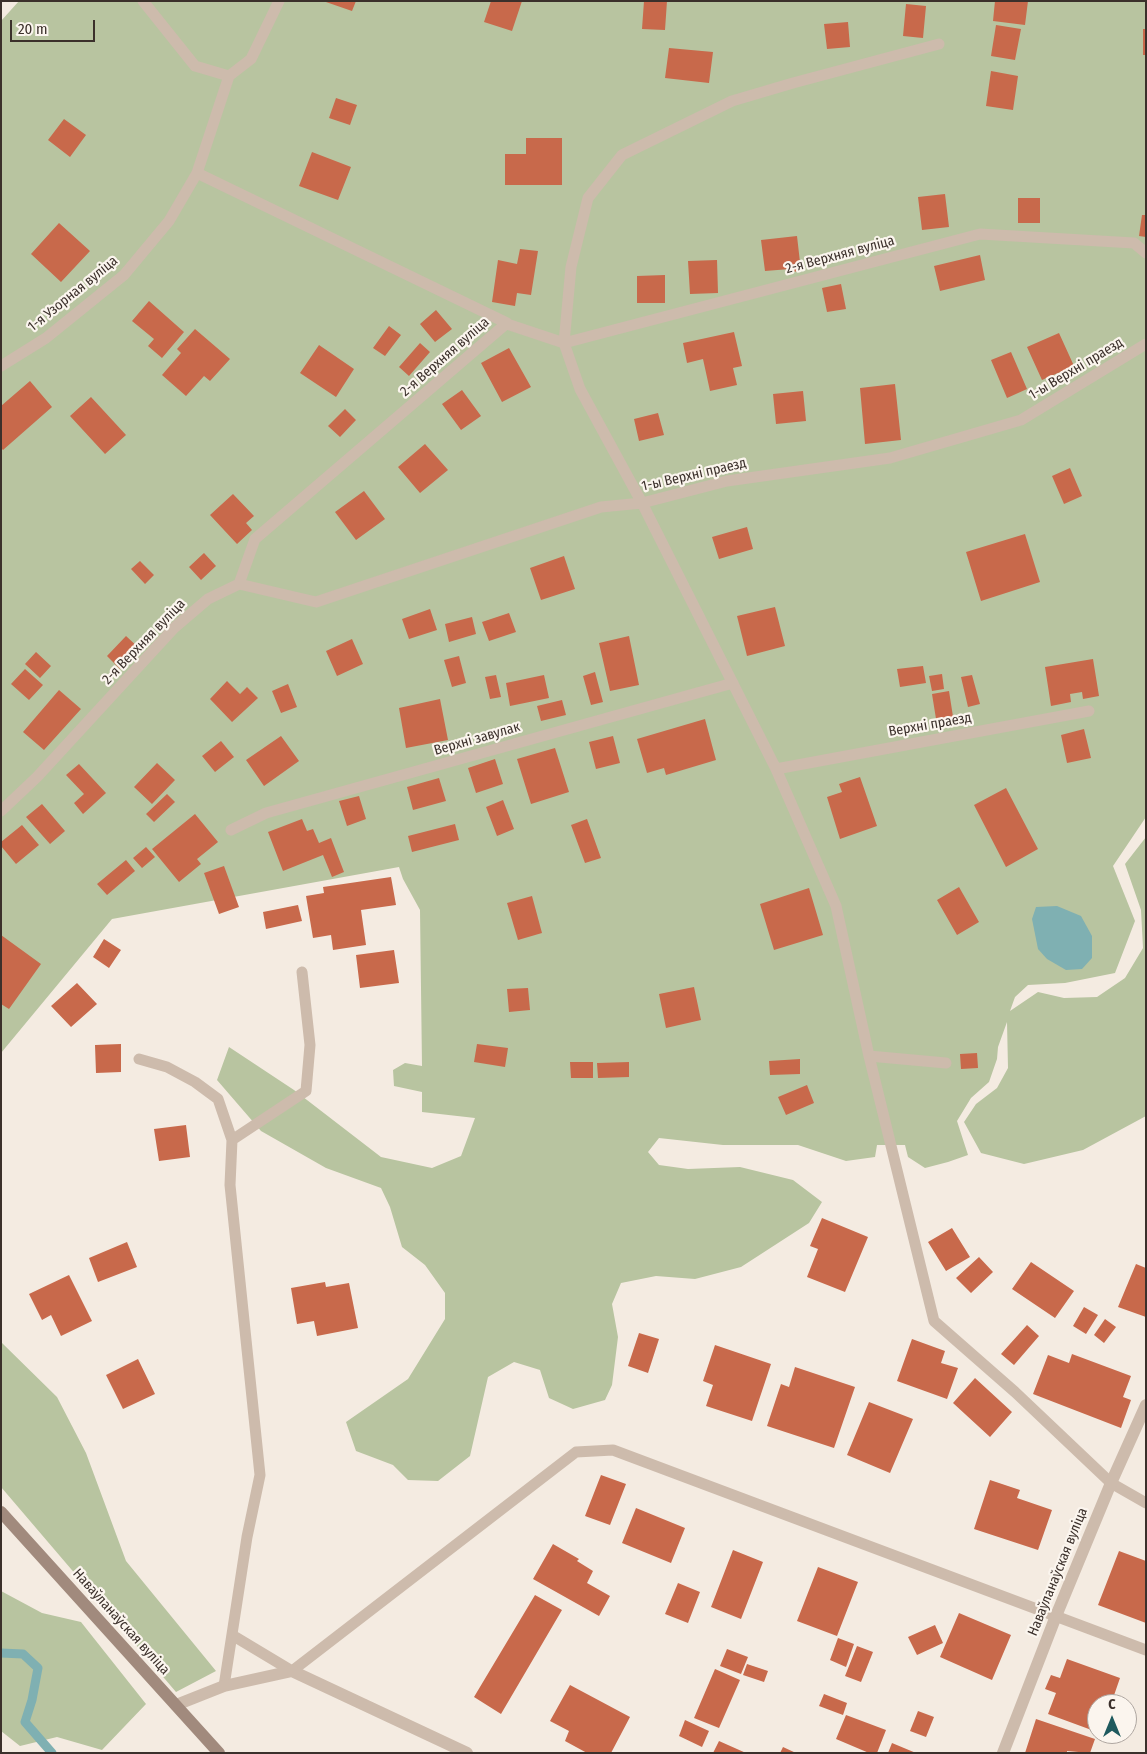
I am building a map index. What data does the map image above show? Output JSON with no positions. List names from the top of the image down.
{
  "streets": {
    "street": ["Наваўланаўская вуліца"],
    "lane": [
      "2-я Верхняя вуліца",
      "1-я Узорная вуліца",
      "1-ы Верхні праезд",
      "Верхні праезд",
      "Верхні завулак"
    ]
  },
  "crossings": [
    ["2-я Верхняя вуліца", "1-ы Верхні праезд"]
  ],
  "scale_bar": "20 m",
  "north": "top"
}
